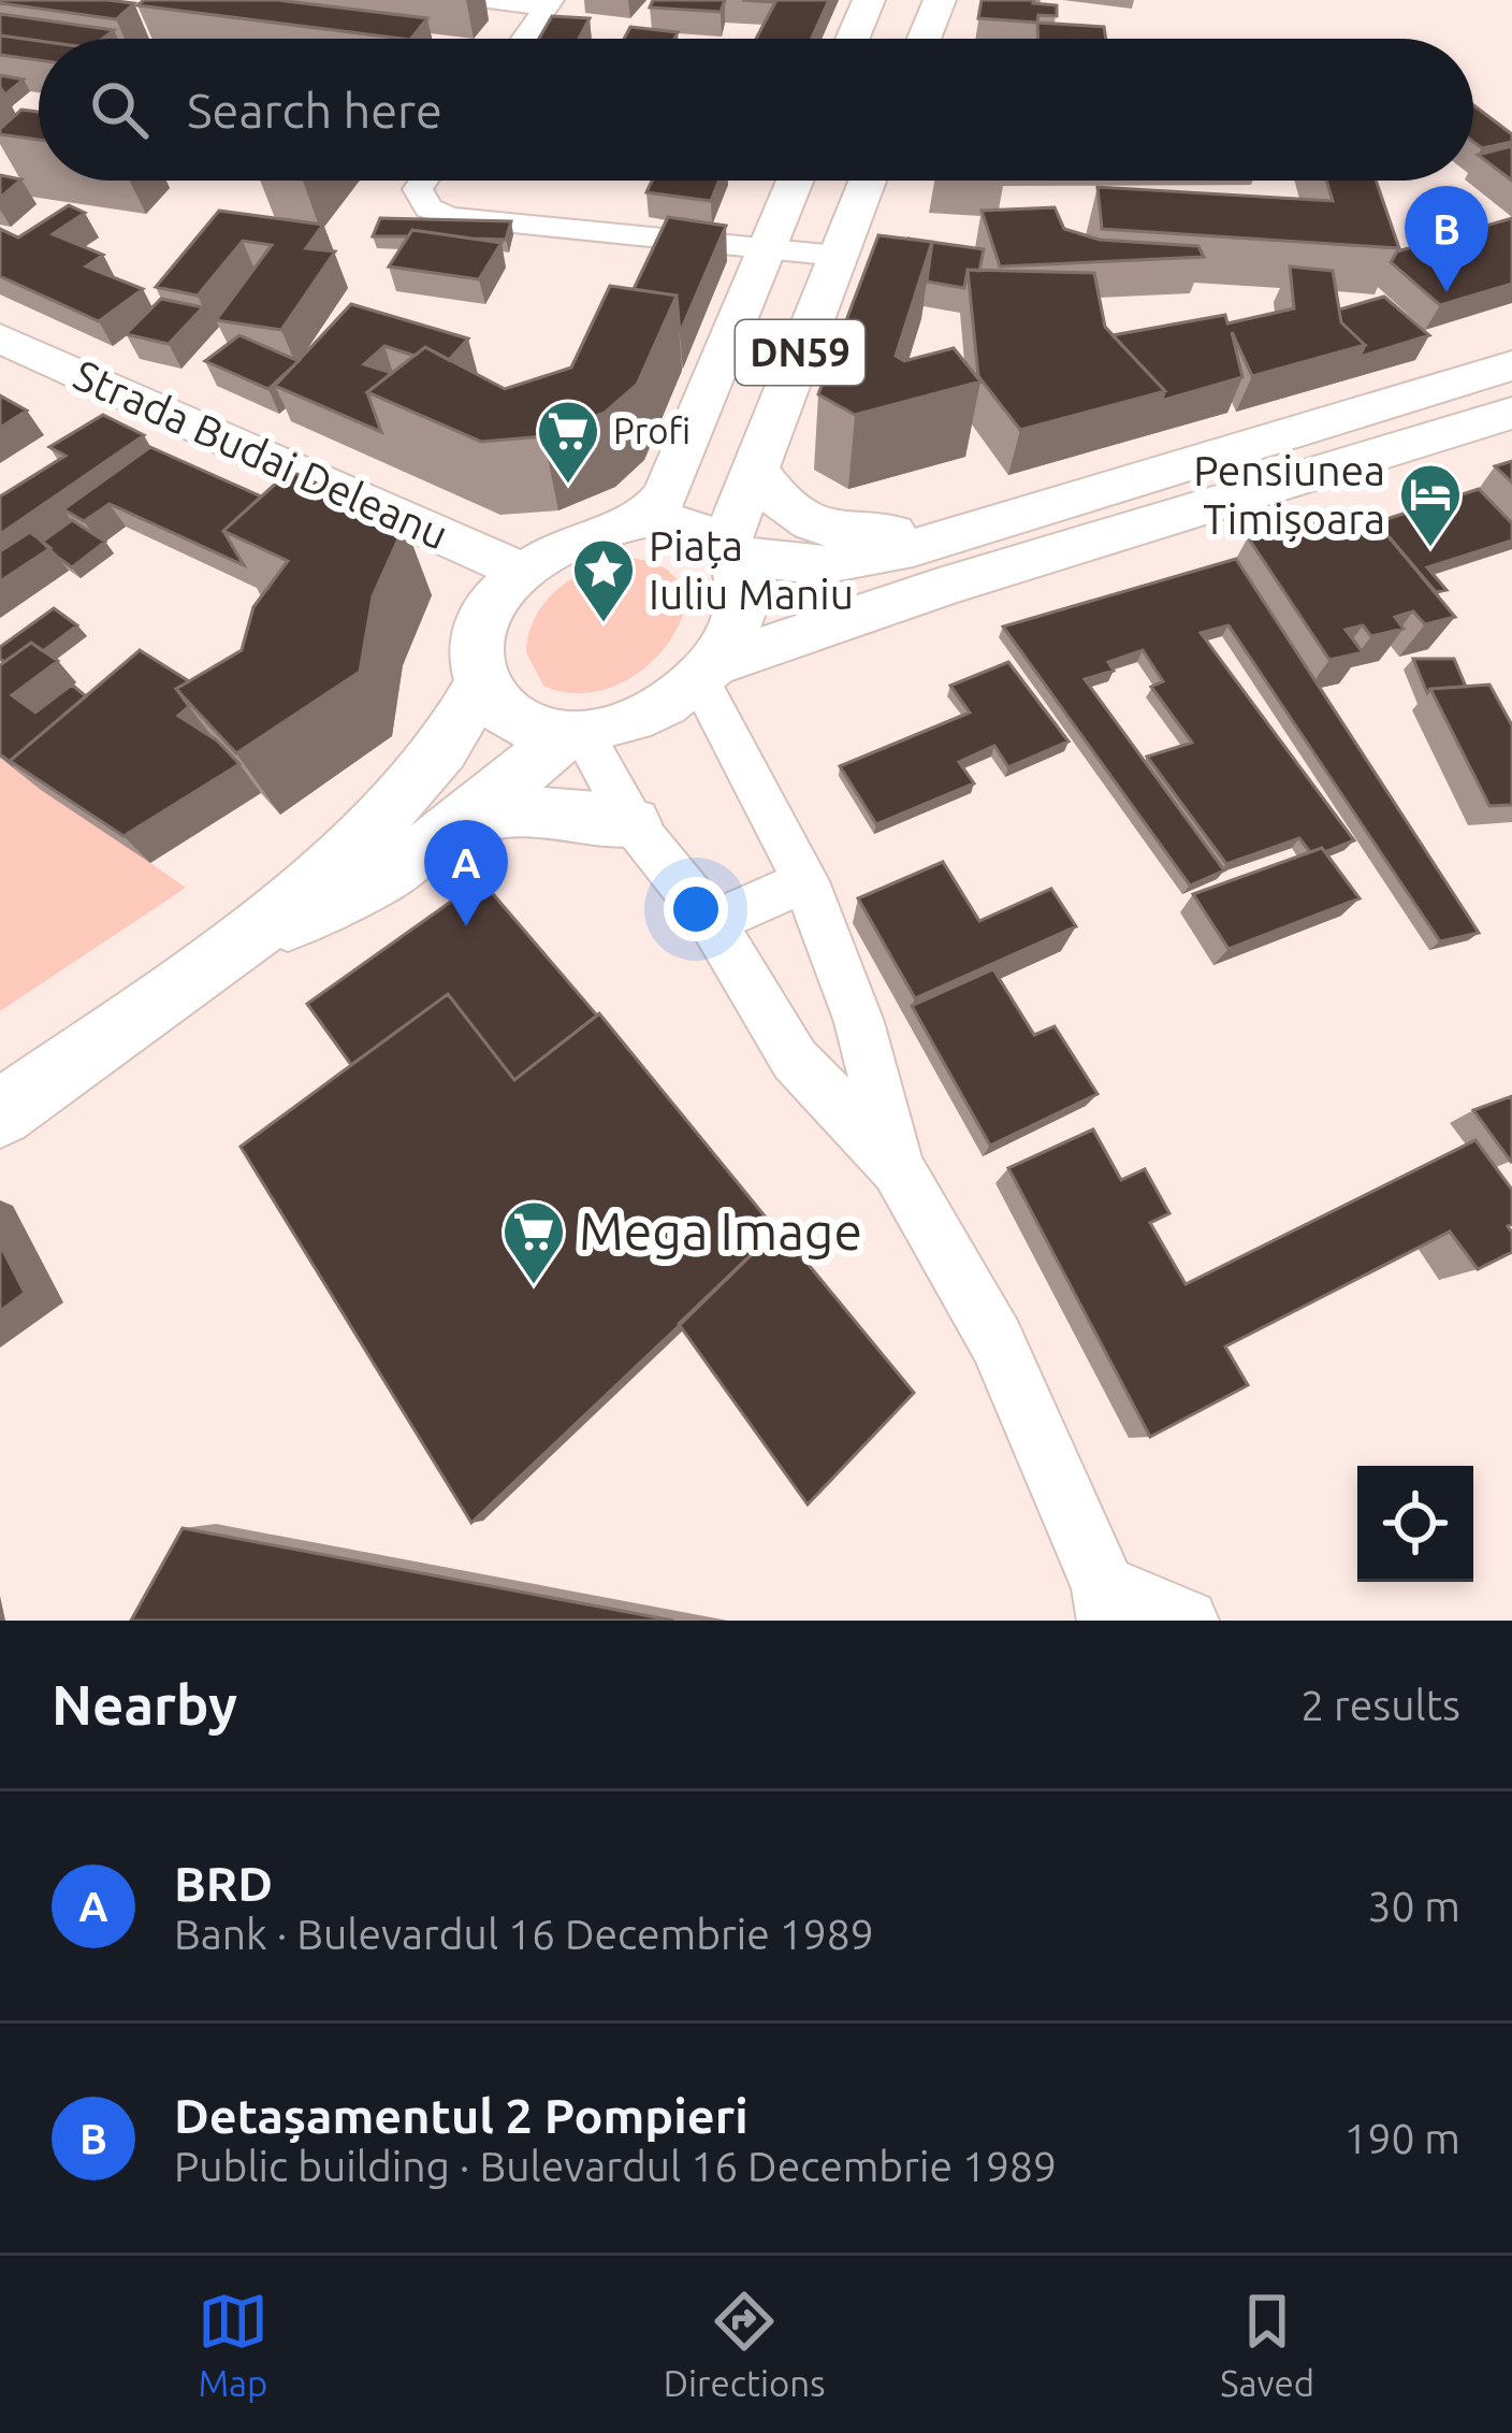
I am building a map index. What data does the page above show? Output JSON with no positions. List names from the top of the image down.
{
  "streets": {
    "main road": ["DN59", "Strada Budai Deleanu"]
  },
  "crossings": [
    ["DN59", "Strada Budai Deleanu"]
  ],
  "places": {
    "supermarket": ["Profi", "Mega Image"],
    "hotel": ["Pensiunea Timișoara"],
    "place": ["Piața Iuliu Maniu"]
  },
  "page": {
    "search": "Search here",
    "pins": ["B", "A"],
    "heading": ["Nearby", "2 results"],
    "list": [
      {
        "mark": "A",
        "name": "BRD",
        "note": "Bank · Bulevardul 16 Decembrie 1989",
        "value": "30 m"
      },
      {
        "mark": "B",
        "name": "Detașamentul 2 Pompieri",
        "note": "Public building · Bulevardul 16 Decembrie 1989",
        "value": "190 m"
      }
    ],
    "nav": ["Map", "Directions", "Saved"]
  }
}
